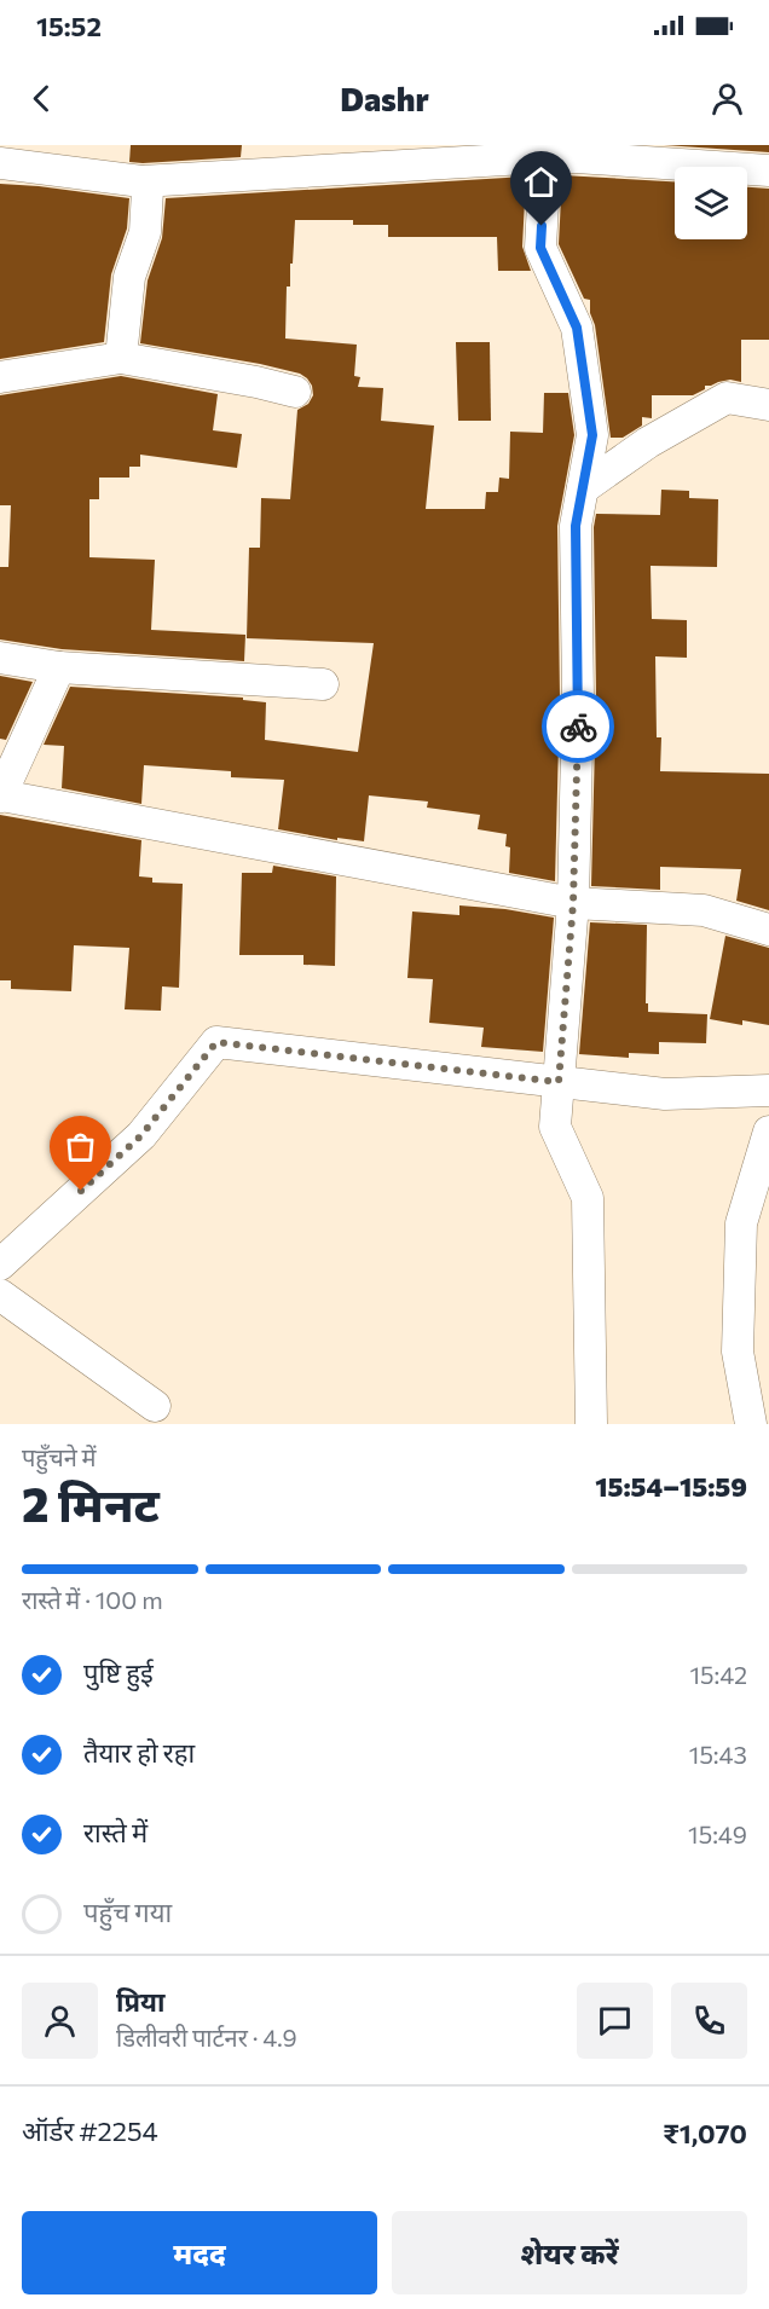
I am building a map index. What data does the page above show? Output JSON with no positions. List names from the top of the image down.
{
  "page": {
    "status": "15:52",
    "header": "Dashr",
    "heading": ["2 मिनट", "पहुँचने में", "15:54–15:59"],
    "panel": [
      "प्रिया",
      "डिलीवरी पार्टनर · 4.9",
      "ऑर्डर #2254",
      "₹1,070"
    ],
    "bar": "रास्ते में · 100 m",
    "list": [
      ["पुष्टि हुई", "15:42"],
      ["तैयार हो रहा", "15:43"],
      ["रास्ते में", "15:49"],
      "पहुँच गया"
    ],
    "buttons": ["मदद", "शेयर करें"]
  }
}
